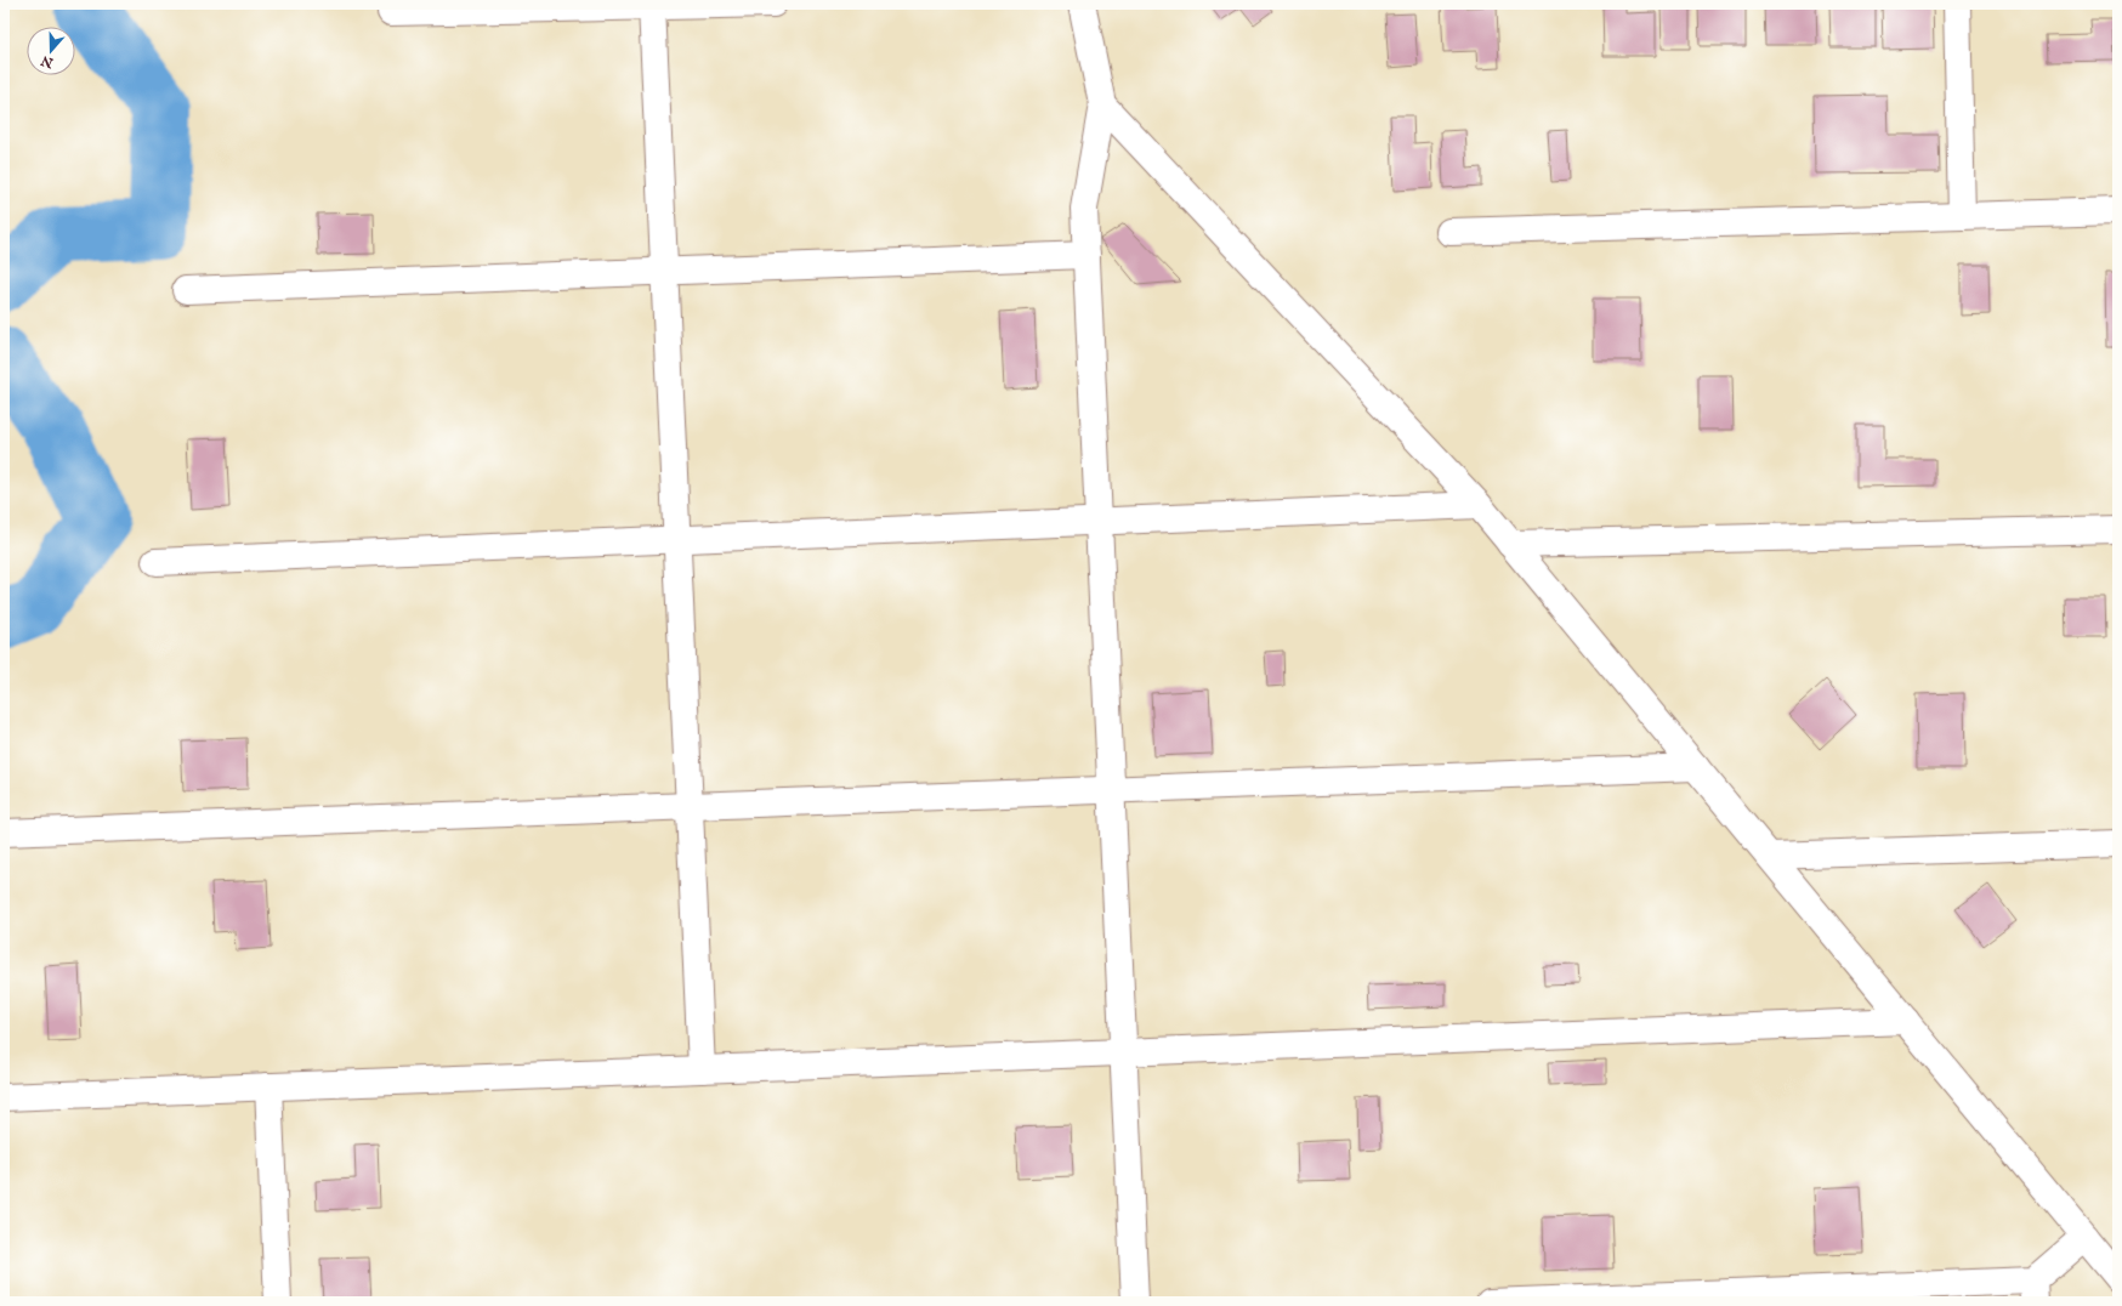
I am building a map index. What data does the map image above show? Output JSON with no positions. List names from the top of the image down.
{
  "north": "bottom"
}
